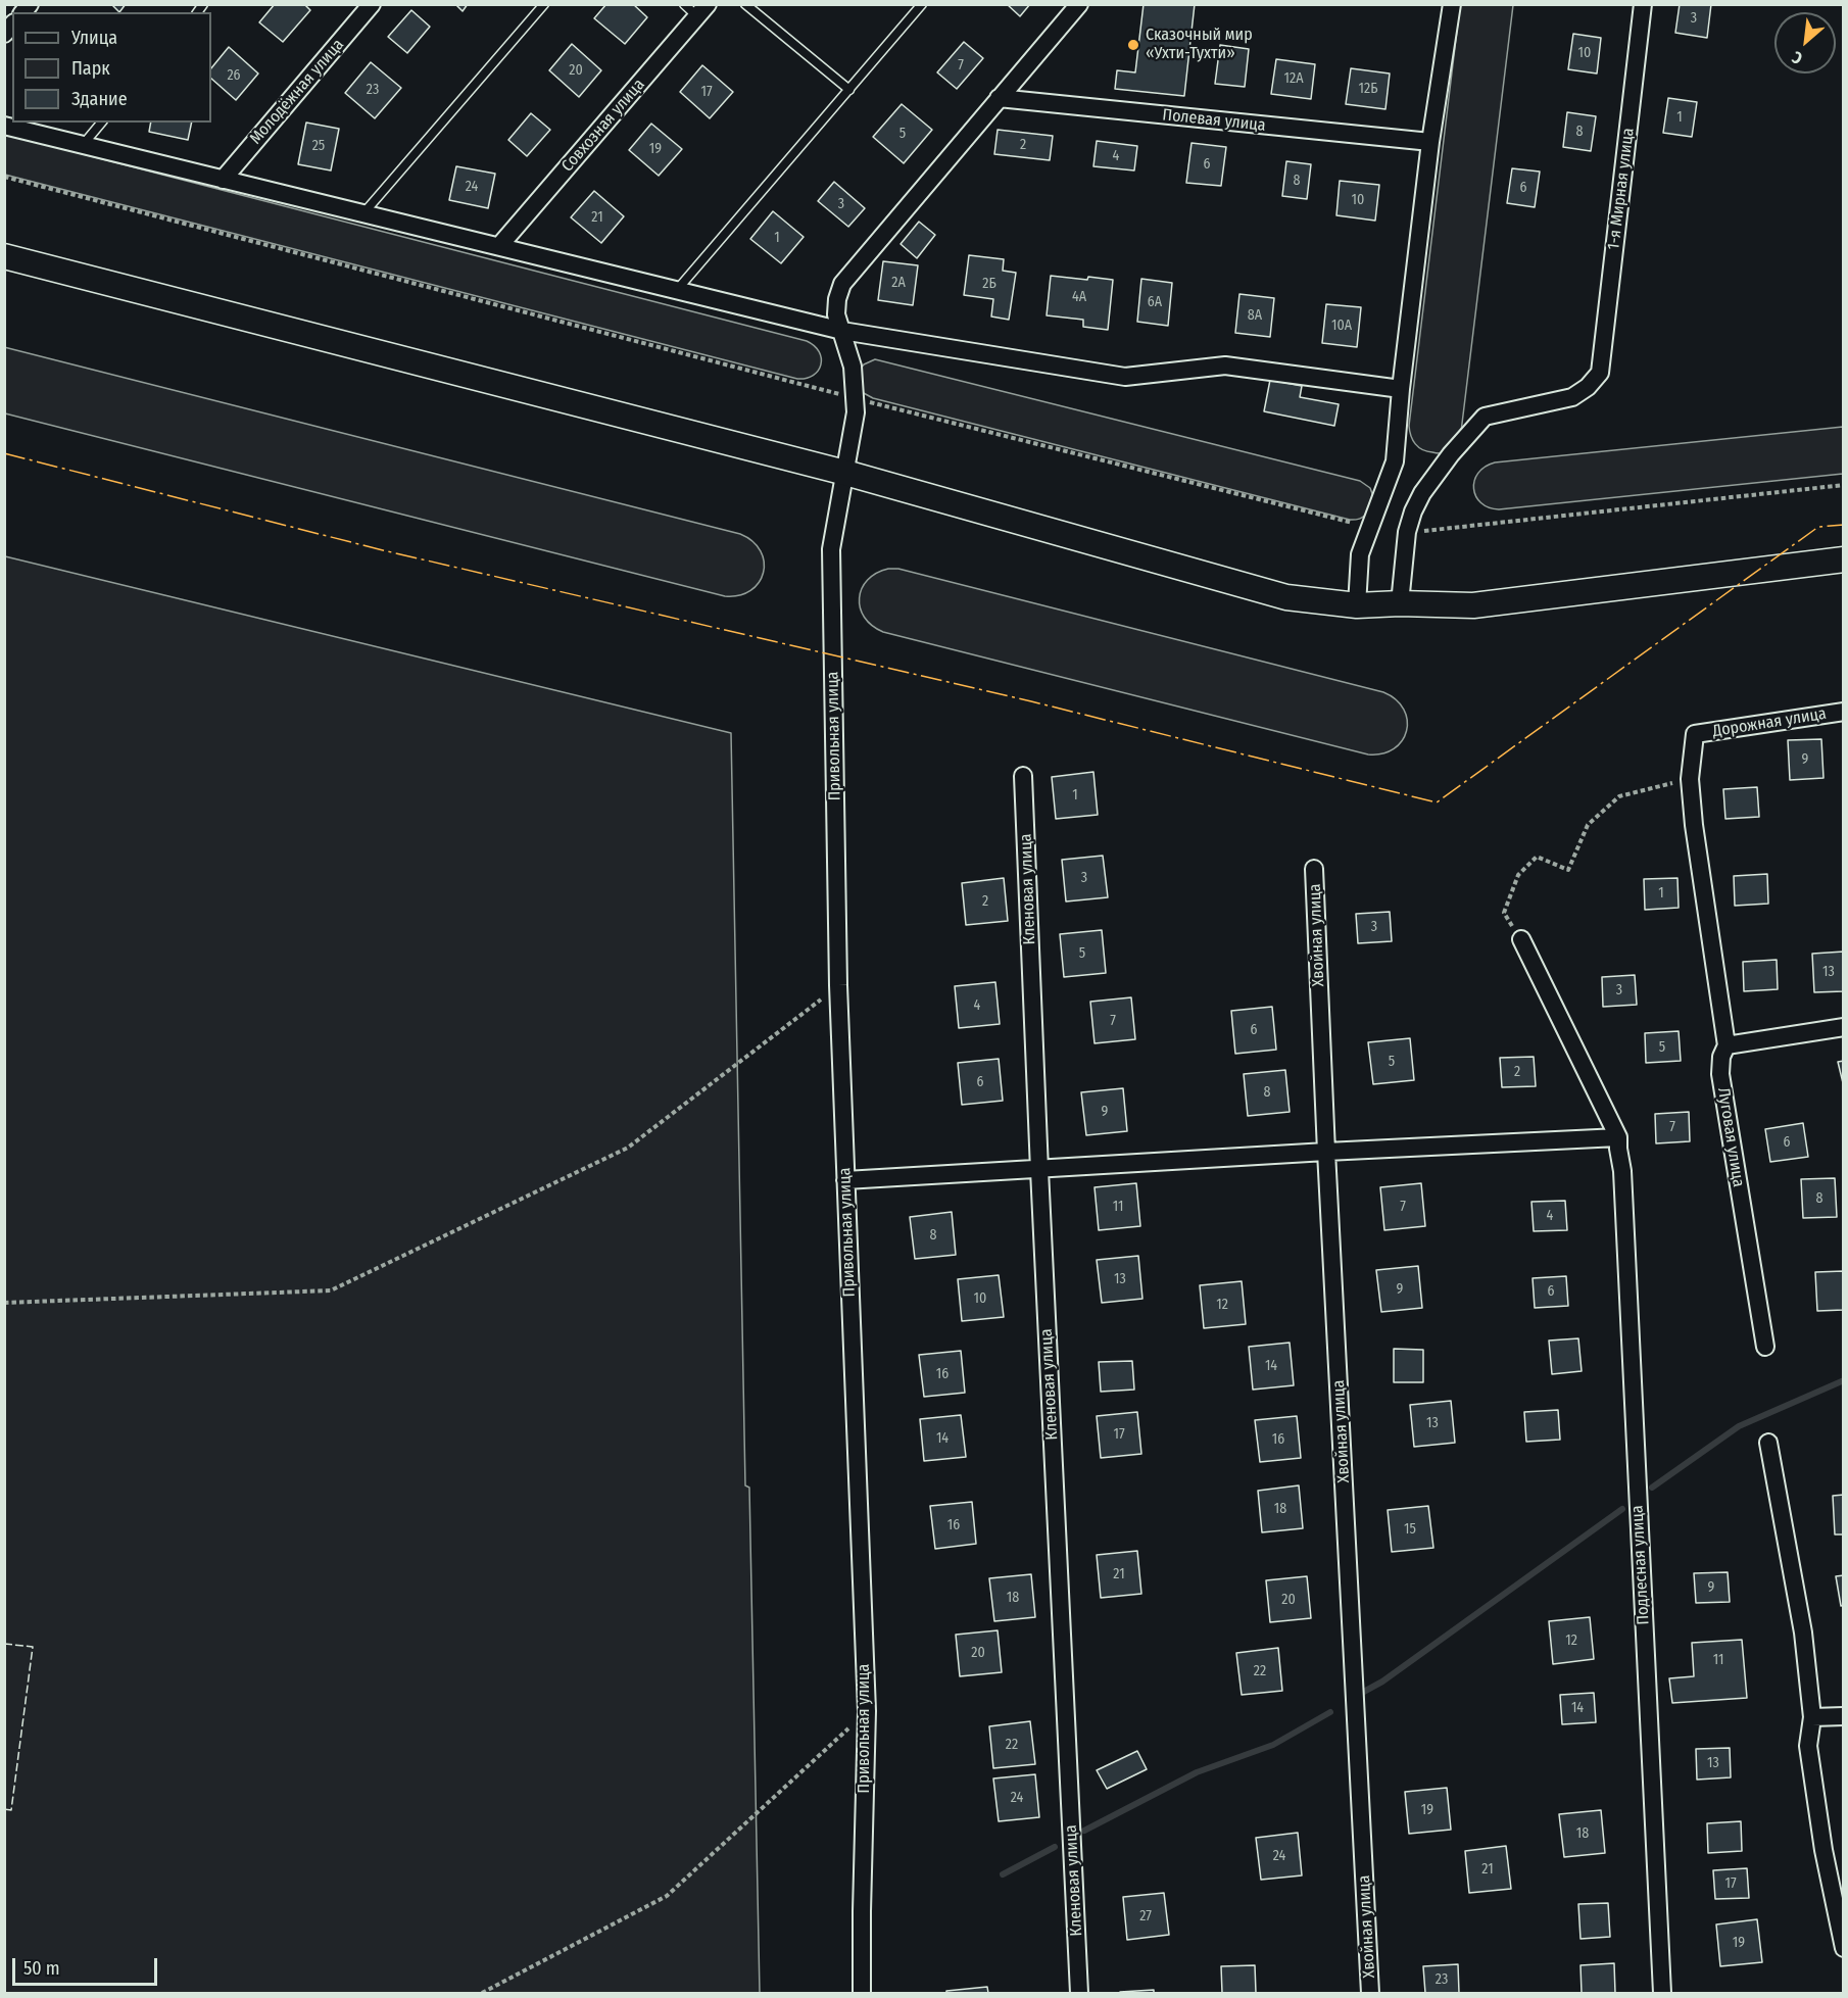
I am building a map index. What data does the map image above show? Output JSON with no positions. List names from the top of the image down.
{
  "streets": {
    "street": [
      "Молодёжная улица",
      "Полевая улица",
      "Совхозная улица",
      "1-я Мирная улица",
      "Дорожная улица",
      "Привольная улица",
      "Кленовая улица",
      "Хвойная улица",
      "Луговая улица",
      "Подлесная улица"
    ]
  },
  "crossings": [
    ["Дорожная улица", "Луговая улица"]
  ],
  "places": ["Сказочный мир «Ухти-Тухти»"],
  "house_numbers": [
    "3",
    "10",
    "7",
    "20",
    "26",
    "12А",
    "12Б",
    "23",
    "17",
    "1",
    "8",
    "5",
    "2",
    "25",
    "19",
    "4",
    "6",
    "8",
    "24",
    "6",
    "10",
    "3",
    "21",
    "1",
    "2А",
    "2Б",
    "4А",
    "6А",
    "8А",
    "10А",
    "9",
    "1",
    "3",
    "1",
    "2",
    "3",
    "5",
    "13",
    "3",
    "4",
    "7",
    "6",
    "5",
    "5",
    "2",
    "6",
    "8",
    "9",
    "7",
    "6",
    "8",
    "11",
    "7",
    "4",
    "8",
    "13",
    "9",
    "6",
    "10",
    "12",
    "14",
    "16",
    "13",
    "17",
    "14",
    "16",
    "18",
    "16",
    "15",
    "21",
    "9",
    "18",
    "20",
    "12",
    "20",
    "11",
    "22",
    "14",
    "22",
    "13",
    "24",
    "19",
    "18",
    "24",
    "21",
    "17",
    "27",
    "19",
    "23"
  ],
  "legend": ["Улица", "Парк", "Здание"],
  "scale_bar": "50 m",
  "north": "bottom left"
}
